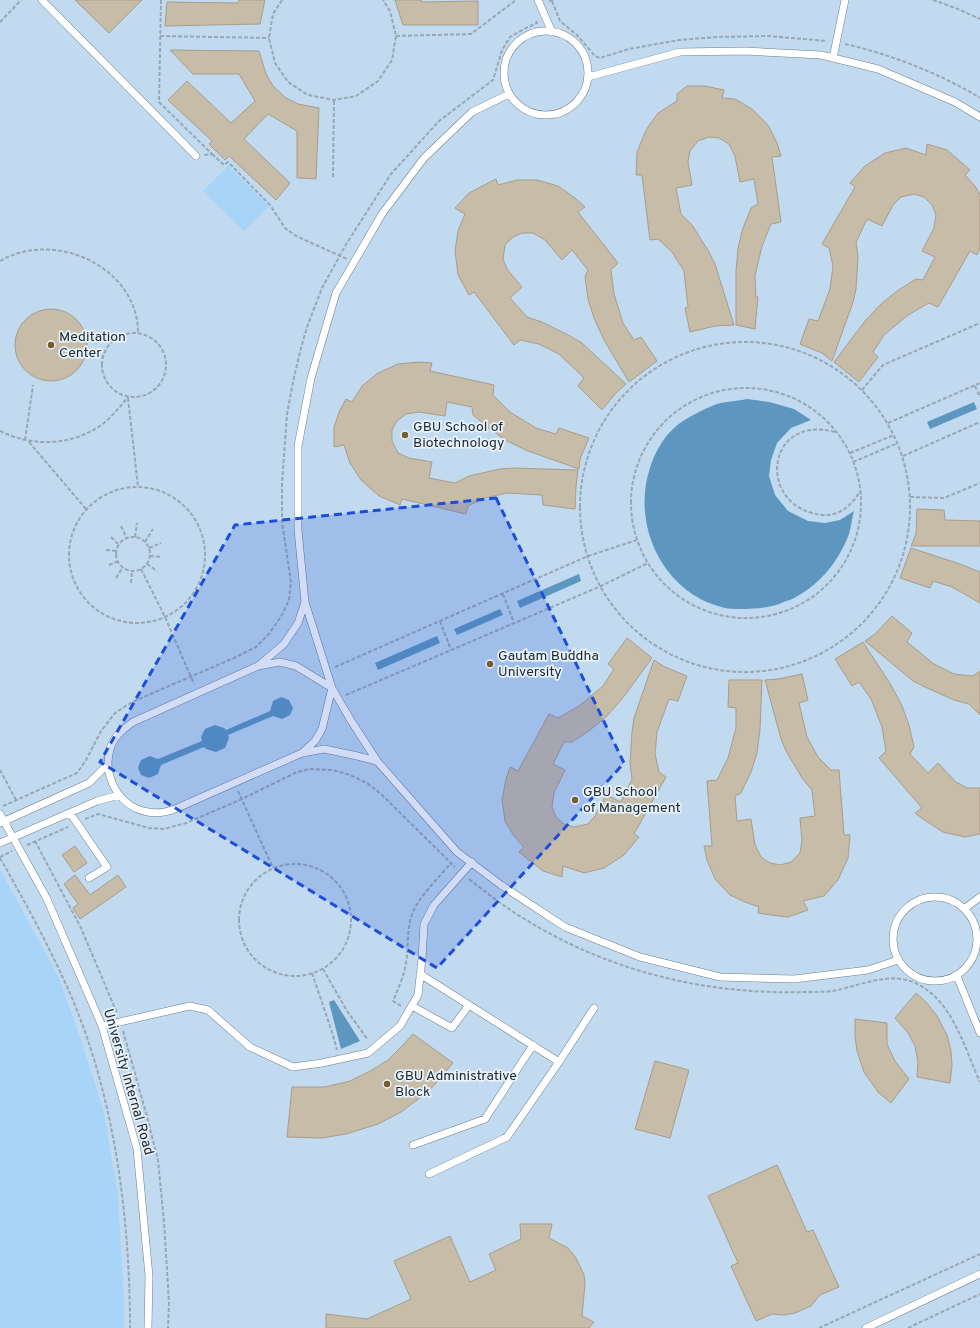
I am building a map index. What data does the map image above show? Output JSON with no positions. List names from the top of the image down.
{
  "streets": {
    "lane": ["University Internal Road"]
  },
  "places": [
    "Meditation Center",
    "GBU School of Biotechnology",
    "Gautam Buddha University",
    "GBU School of Management",
    "GBU Administrative Block"
  ]
}
